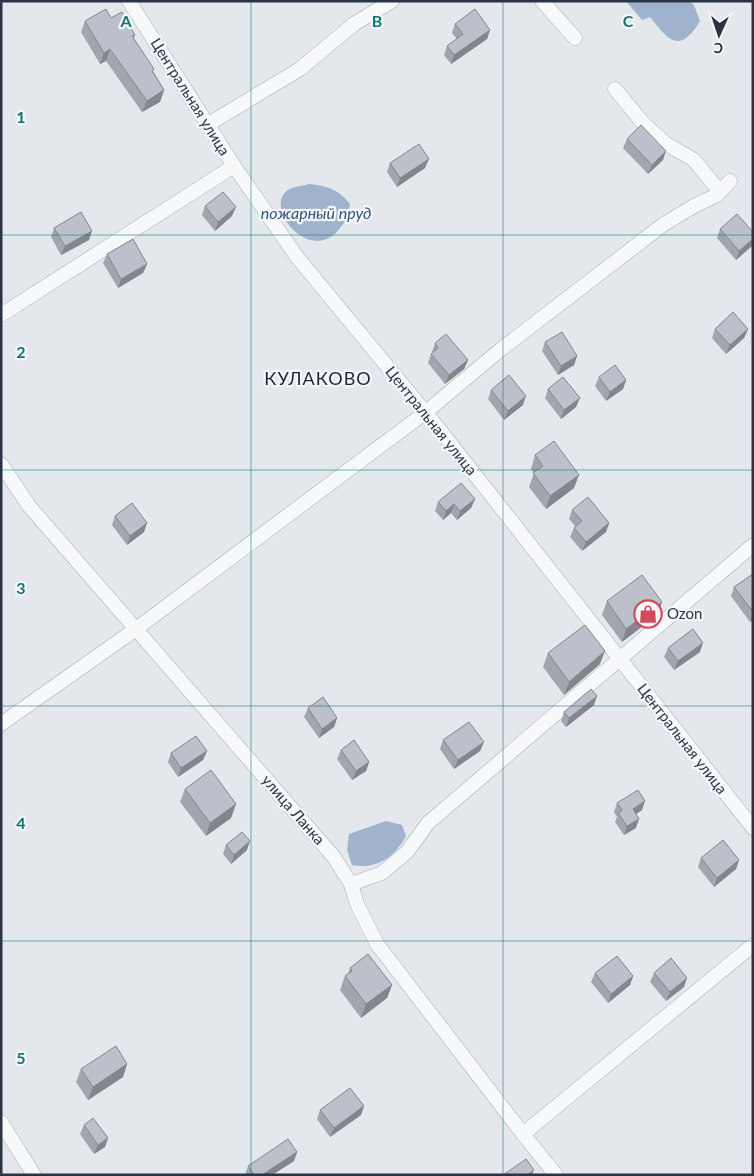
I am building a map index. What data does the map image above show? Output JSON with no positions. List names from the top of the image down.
{
  "streets": {
    "street": ["Центральная улица", "улица Ланка"]
  },
  "districts": ["КУЛАКОВО"],
  "water": ["пожарный пруд"],
  "places": {
    "shop": ["Ozon"]
  },
  "north": "bottom",
  "grid": {
    "columns": ["A", "B", "C"],
    "rows": [
      "1",
      "2",
      "3",
      "4",
      "5"
    ]
  }
}
